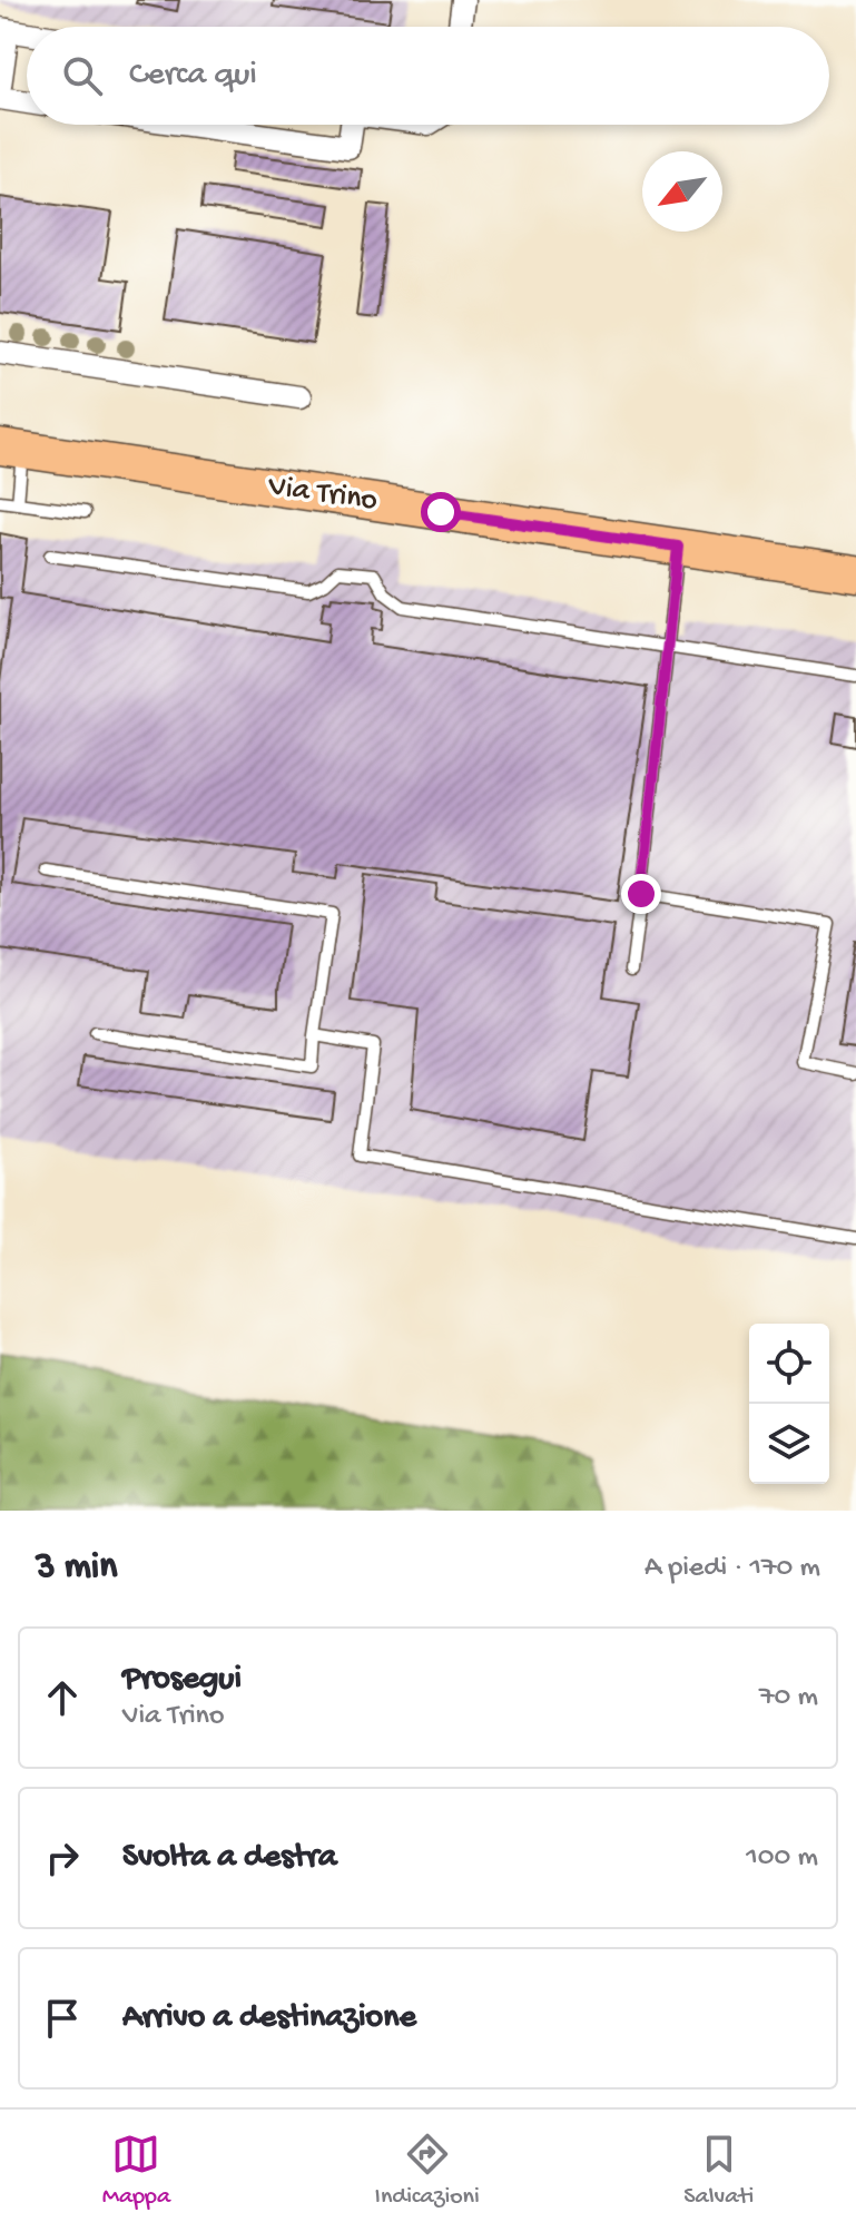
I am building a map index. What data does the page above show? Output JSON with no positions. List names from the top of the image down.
{
  "streets": {
    "main road": ["Via Trino"]
  },
  "north": "bottom left",
  "page": {
    "search": "Cerca qui",
    "heading": ["3 min", "A piedi · 170 m"],
    "list": [
      ["Prosegui", "Via Trino", "70 m"],
      ["Svolta a destra", "100 m"],
      "Arrivo a destinazione"
    ],
    "nav": ["Mappa", "Indicazioni", "Salvati"]
  }
}
